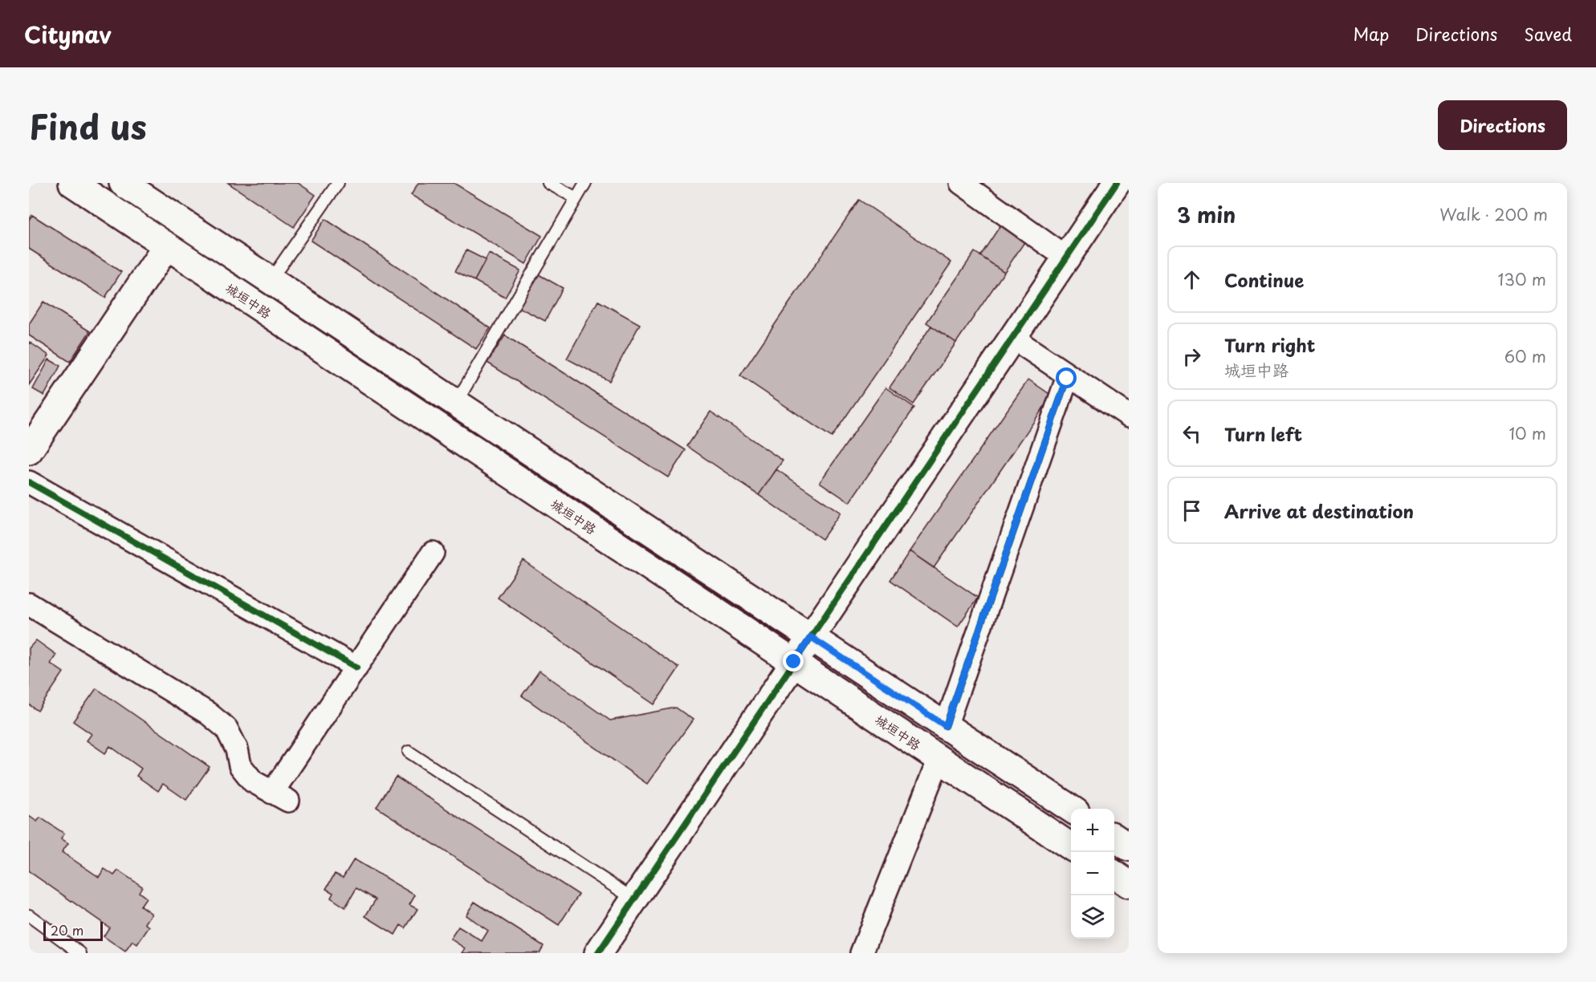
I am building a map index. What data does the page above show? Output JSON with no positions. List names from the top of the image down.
{
  "streets": {
    "main road": ["城垣中路"]
  },
  "scale_bar": "20 m",
  "page": {
    "header": "Citynav",
    "nav": ["Map", "Directions", "Saved"],
    "title": "Find us",
    "buttons": "Directions",
    "heading": ["3 min", "Walk · 200 m"],
    "list": [
      ["Continue", "130 m"],
      ["Turn right", "城垣中路", "60 m"],
      ["Turn left", "10 m"],
      "Arrive at destination"
    ],
    "map_buttons": ["+", "−"],
    "scale": "20 m"
  }
}
